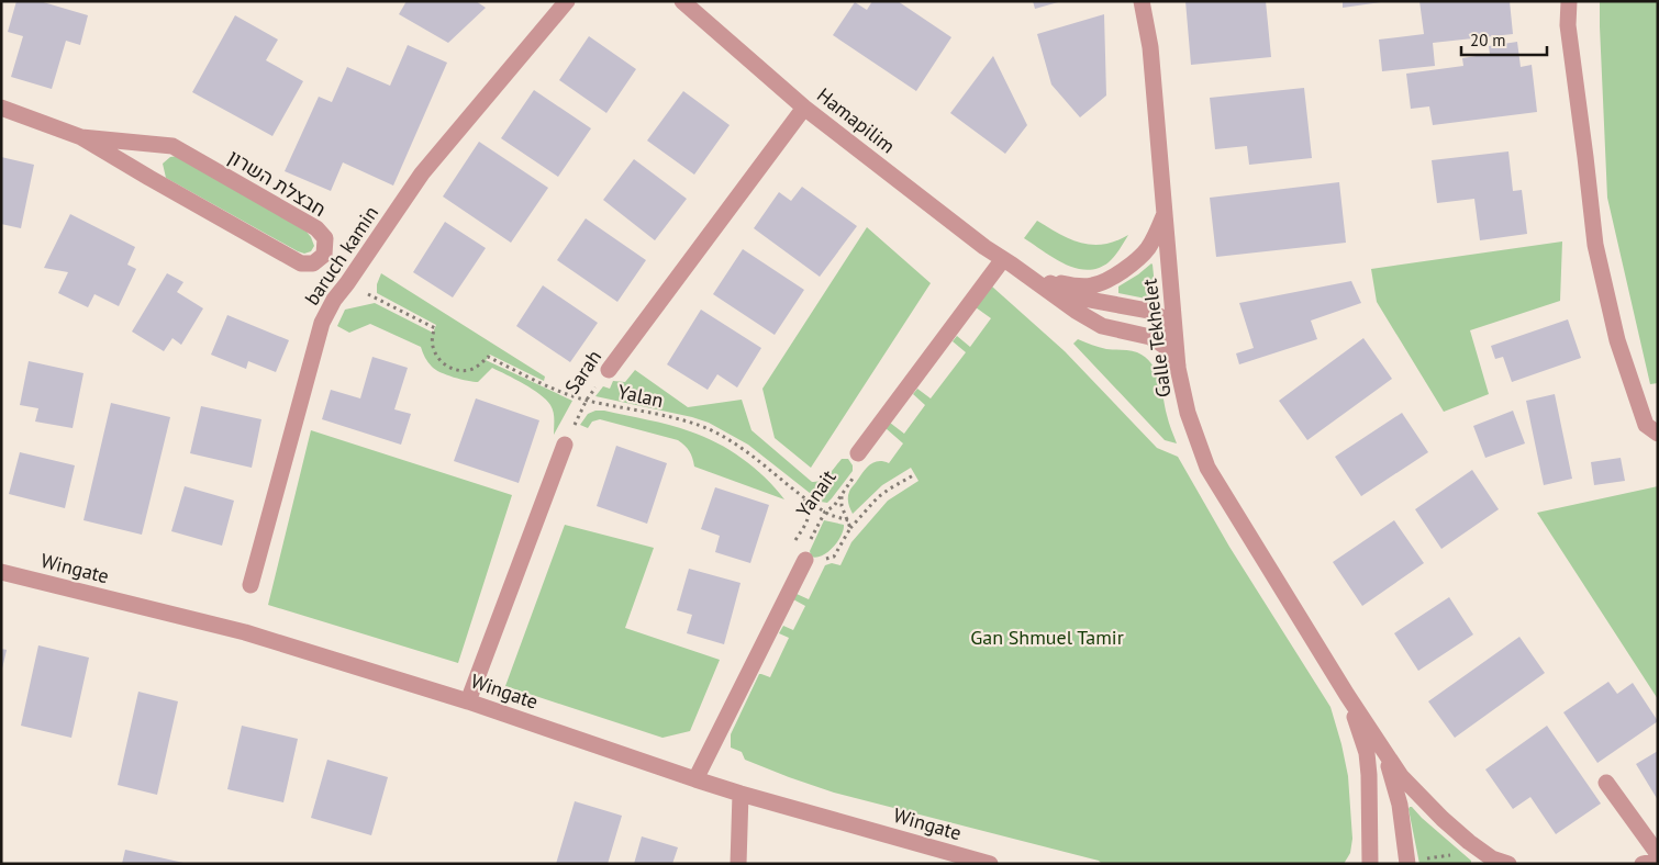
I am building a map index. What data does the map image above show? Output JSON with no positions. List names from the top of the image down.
{
  "streets": {
    "street": [
      "Hamapilim",
      "חבצלת השרון",
      "baruch kamin",
      "Galle Tekhelet",
      "Sarah",
      "Wingate"
    ],
    "path": ["Yalan", "Yanait"]
  },
  "crossings": [
    ["Hamapilim", "Galle Tekhelet"],
    ["Hamapilim", "Sarah"],
    ["baruch kamin", "Yalan"],
    ["Sarah", "Yalan"],
    ["Yalan", "Yanait"]
  ],
  "parks": ["Gan Shmuel Tamir"],
  "scale_bar": "20 m"
}
